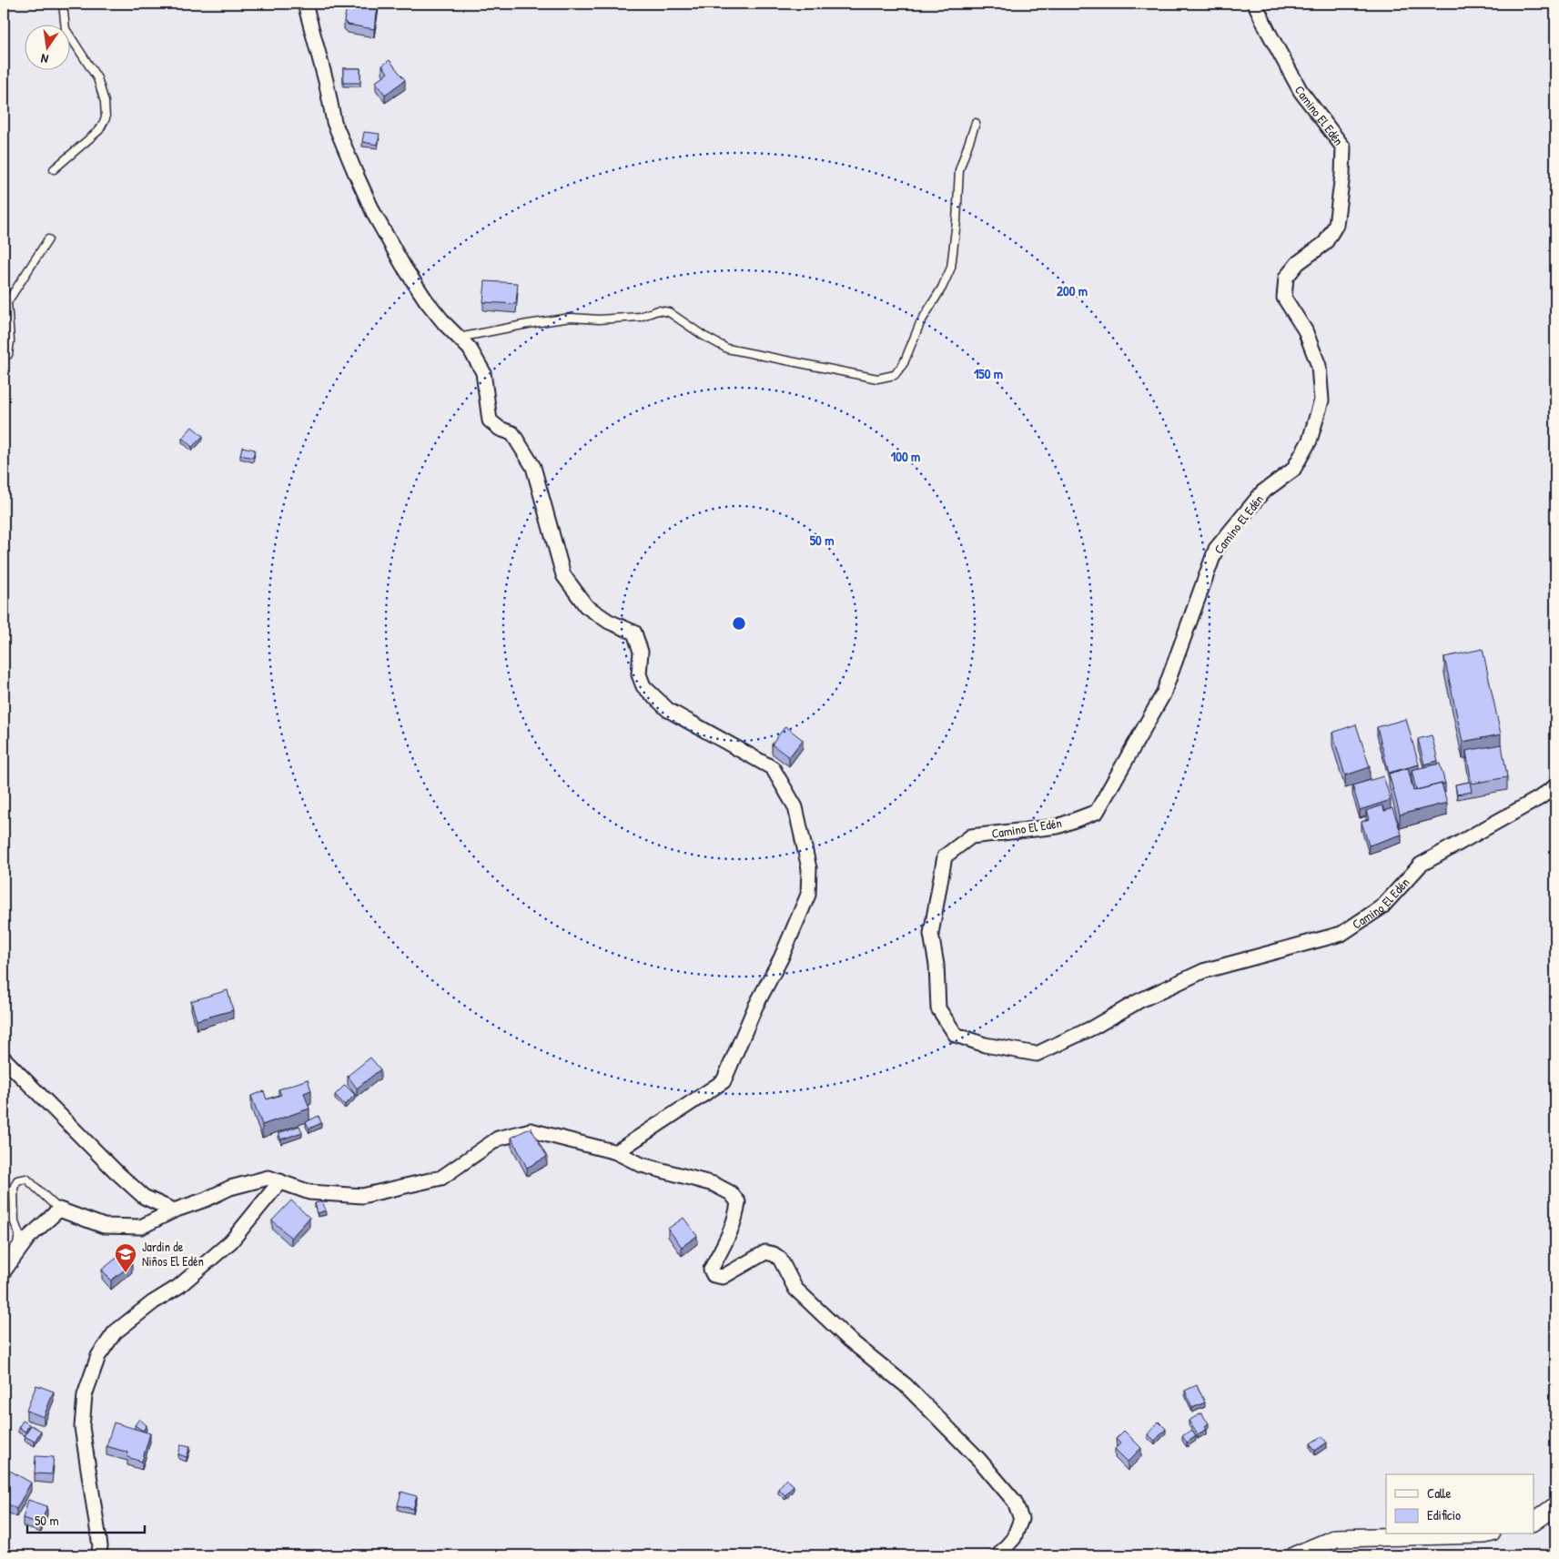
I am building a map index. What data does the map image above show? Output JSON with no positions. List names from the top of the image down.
{
  "streets": {
    "street": ["Camino El Edén"]
  },
  "places": {
    "school or university": ["Jardin de Niños El Edén"]
  },
  "legend": ["Calle", "Edificio"],
  "scale_bar": "50 m",
  "north": "bottom",
  "rings": [
    "200 m",
    "150 m",
    "100 m",
    "50 m"
  ]
}
